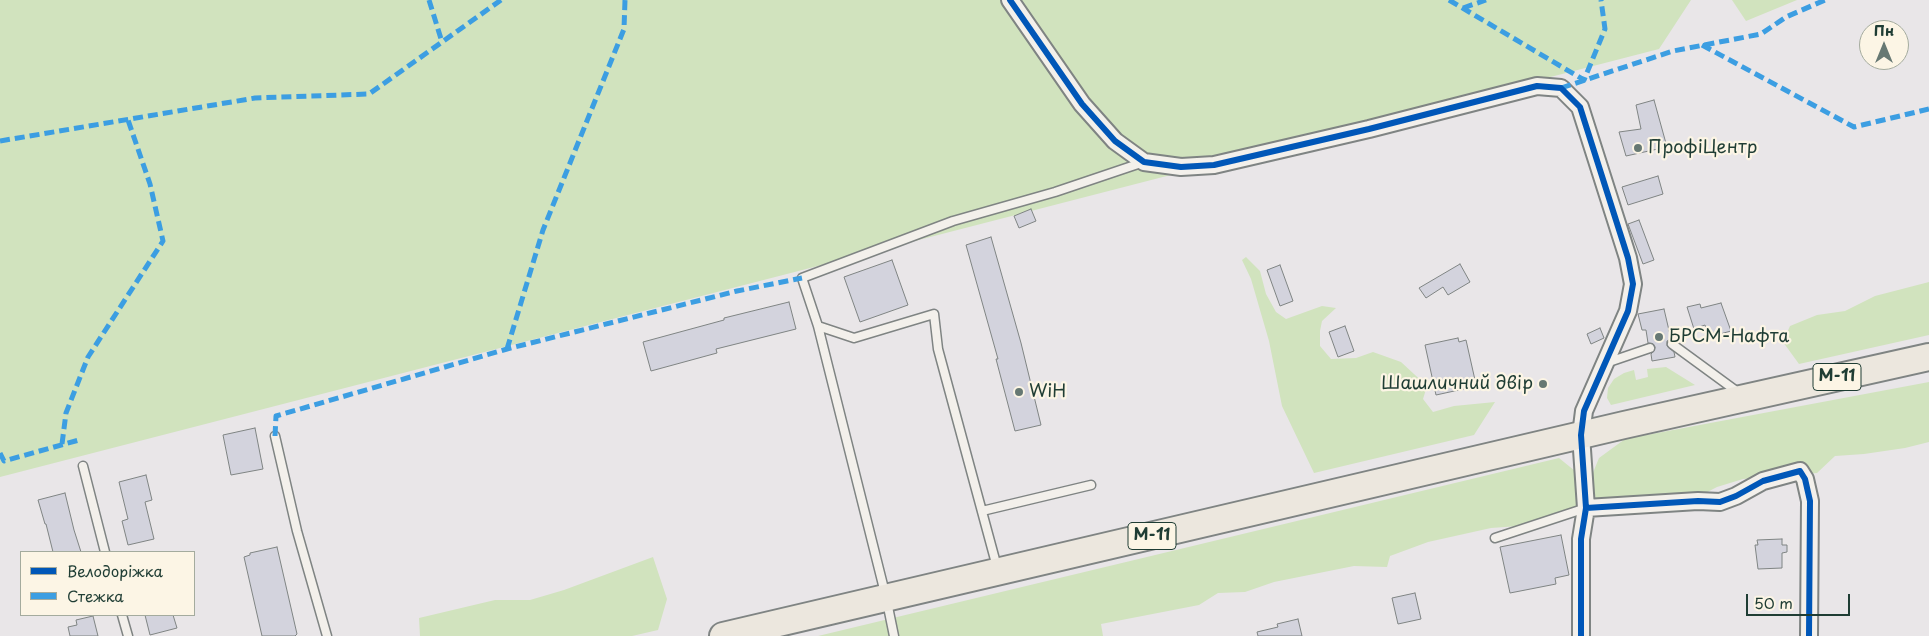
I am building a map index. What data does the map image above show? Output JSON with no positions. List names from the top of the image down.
{
  "streets": {
    "highway": ["М-11"]
  },
  "places": [
    "ПрофіЦентр",
    "БРСМ-Нафта",
    "Шашличний двір",
    "WiH"
  ],
  "legend": ["Велодоріжка", "Стежка"],
  "scale_bar": "50 m",
  "north": "top"
}
